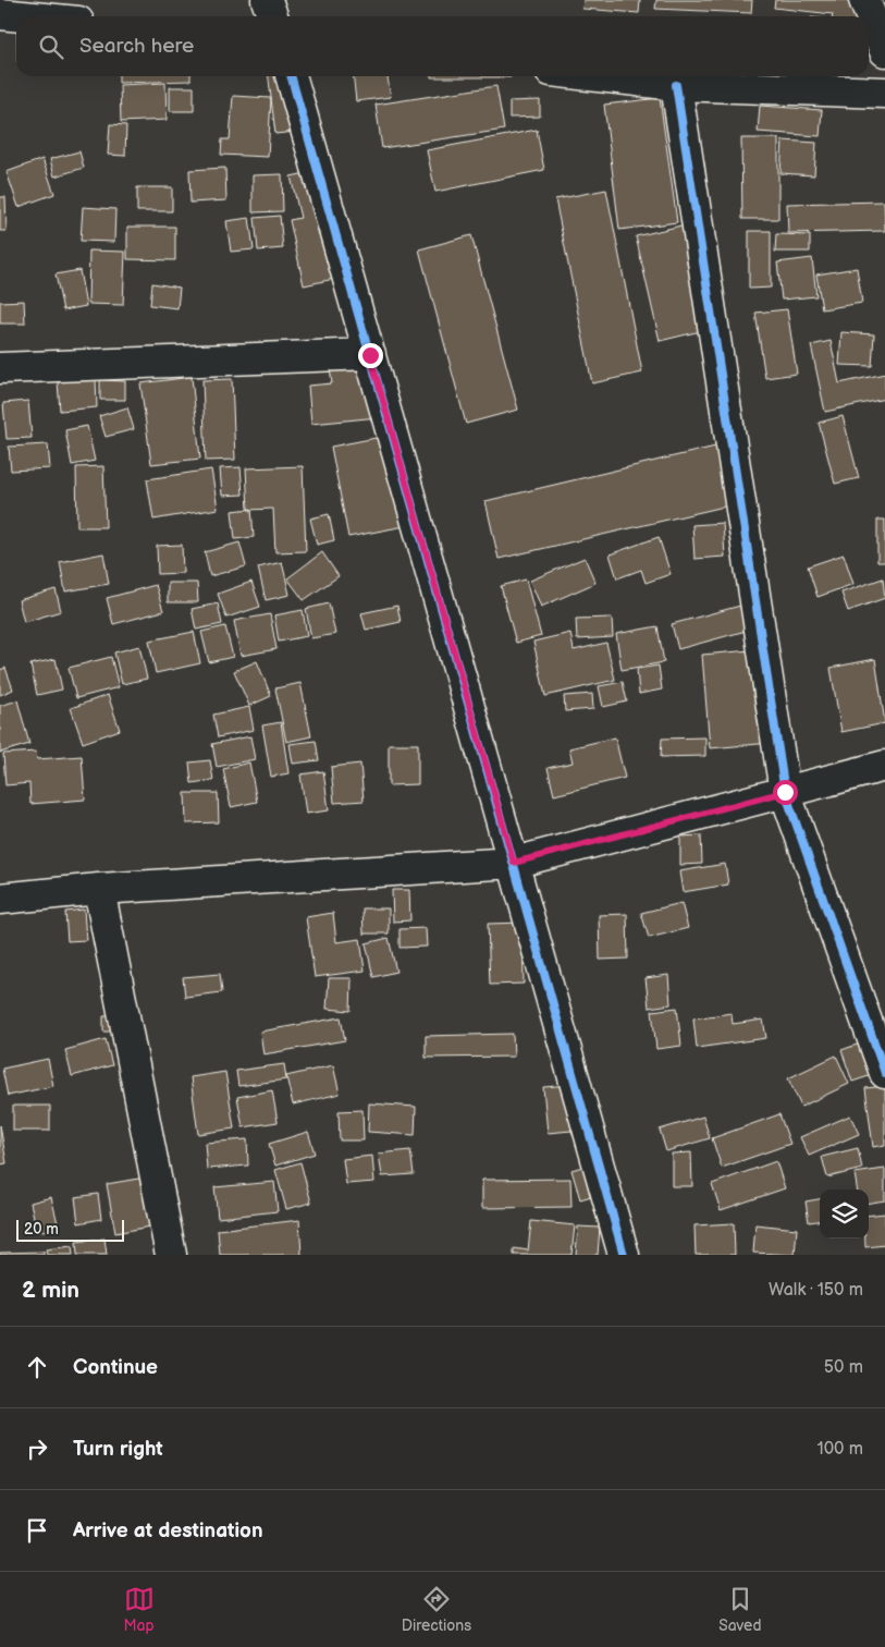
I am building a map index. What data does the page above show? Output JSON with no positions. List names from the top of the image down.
{
  "scale_bar": "20 m",
  "page": {
    "search": "Search here",
    "scale": "20 m",
    "heading": ["2 min", "Walk · 150 m"],
    "list": [
      ["Continue", "50 m"],
      ["Turn right", "100 m"],
      "Arrive at destination"
    ],
    "nav": ["Map", "Directions", "Saved"]
  }
}
